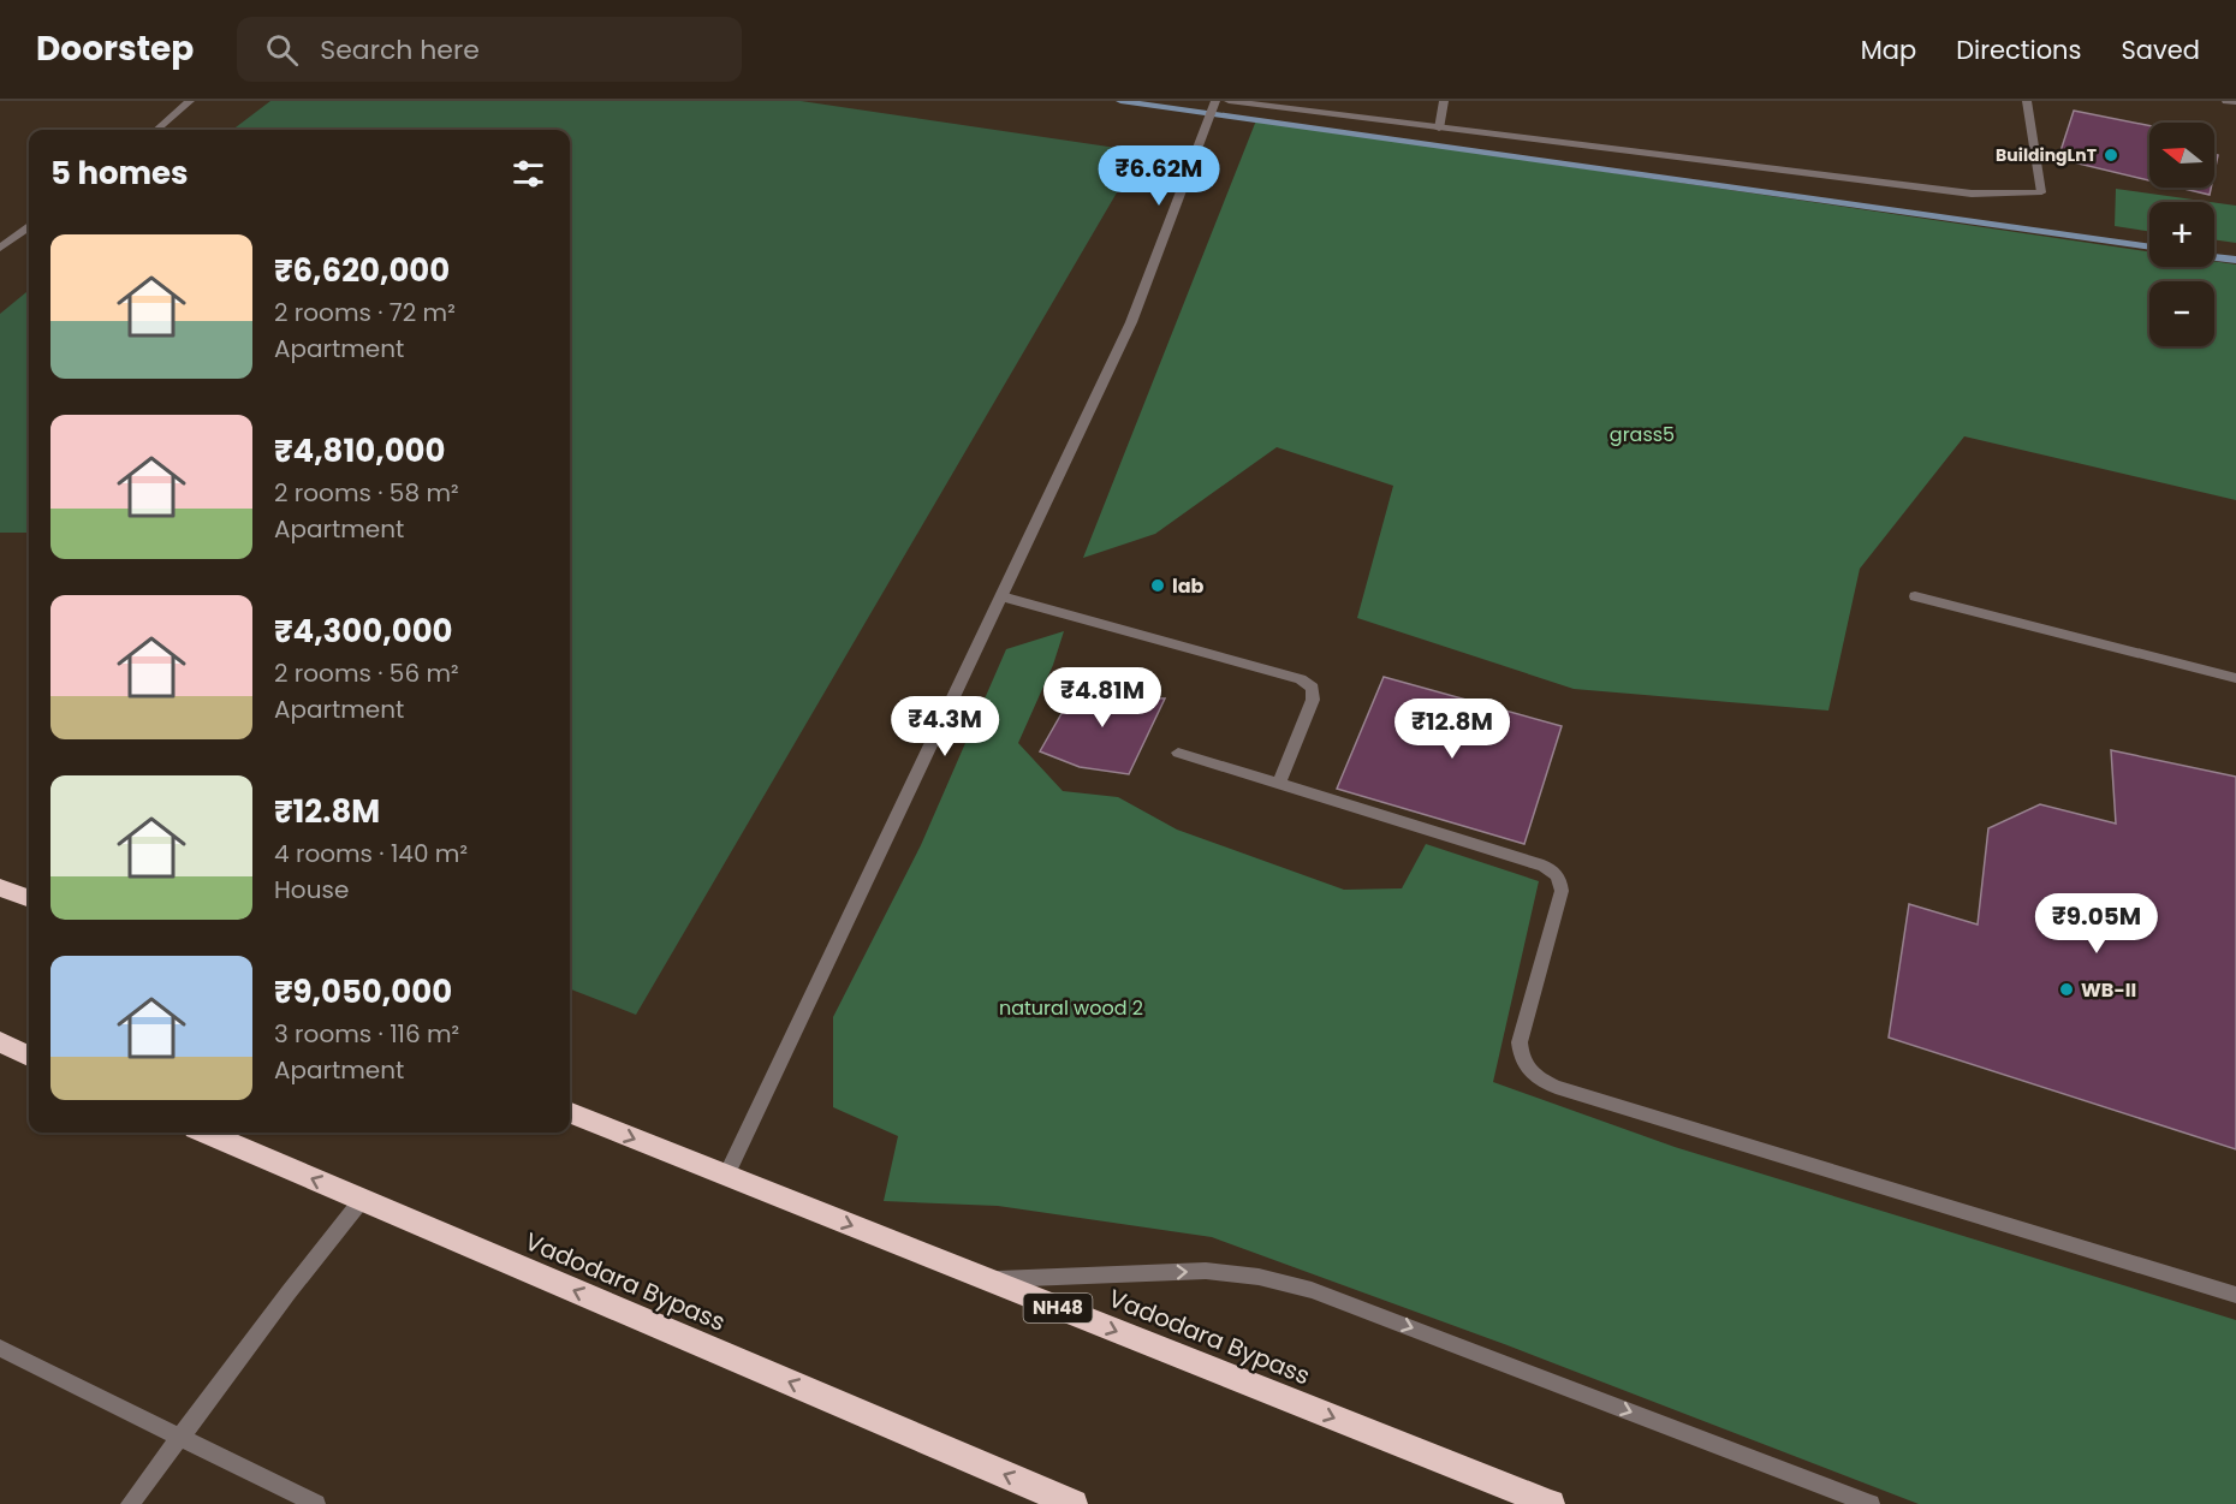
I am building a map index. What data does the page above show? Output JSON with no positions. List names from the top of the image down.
{
  "streets": {
    "highway": ["Vadodara Bypass", "NH48"]
  },
  "parks": ["grass5", "natural wood 2"],
  "places": ["BuildingLnT", "lab", "WB-II"],
  "north": "left",
  "page": {
    "header": "Doorstep",
    "search": "Search here",
    "nav": ["Map", "Directions", "Saved"],
    "map_buttons": ["+", "−"],
    "heading": "5 homes",
    "price": [
      "₹6.62M",
      "₹4.81M",
      "₹4.3M",
      "₹12.8M",
      "₹9.05M"
    ],
    "list": [
      {
        "name": "₹6,620,000",
        "note": "2 rooms · 72 m² · Apartment"
      },
      {
        "name": "₹4,810,000",
        "note": "2 rooms · 58 m² · Apartment"
      },
      {
        "name": "₹4,300,000",
        "note": "2 rooms · 56 m² · Apartment"
      },
      {
        "name": "₹12.8M",
        "note": "4 rooms · 140 m² · House"
      },
      {
        "name": "₹9,050,000",
        "note": "3 rooms · 116 m² · Apartment"
      }
    ]
  }
}
